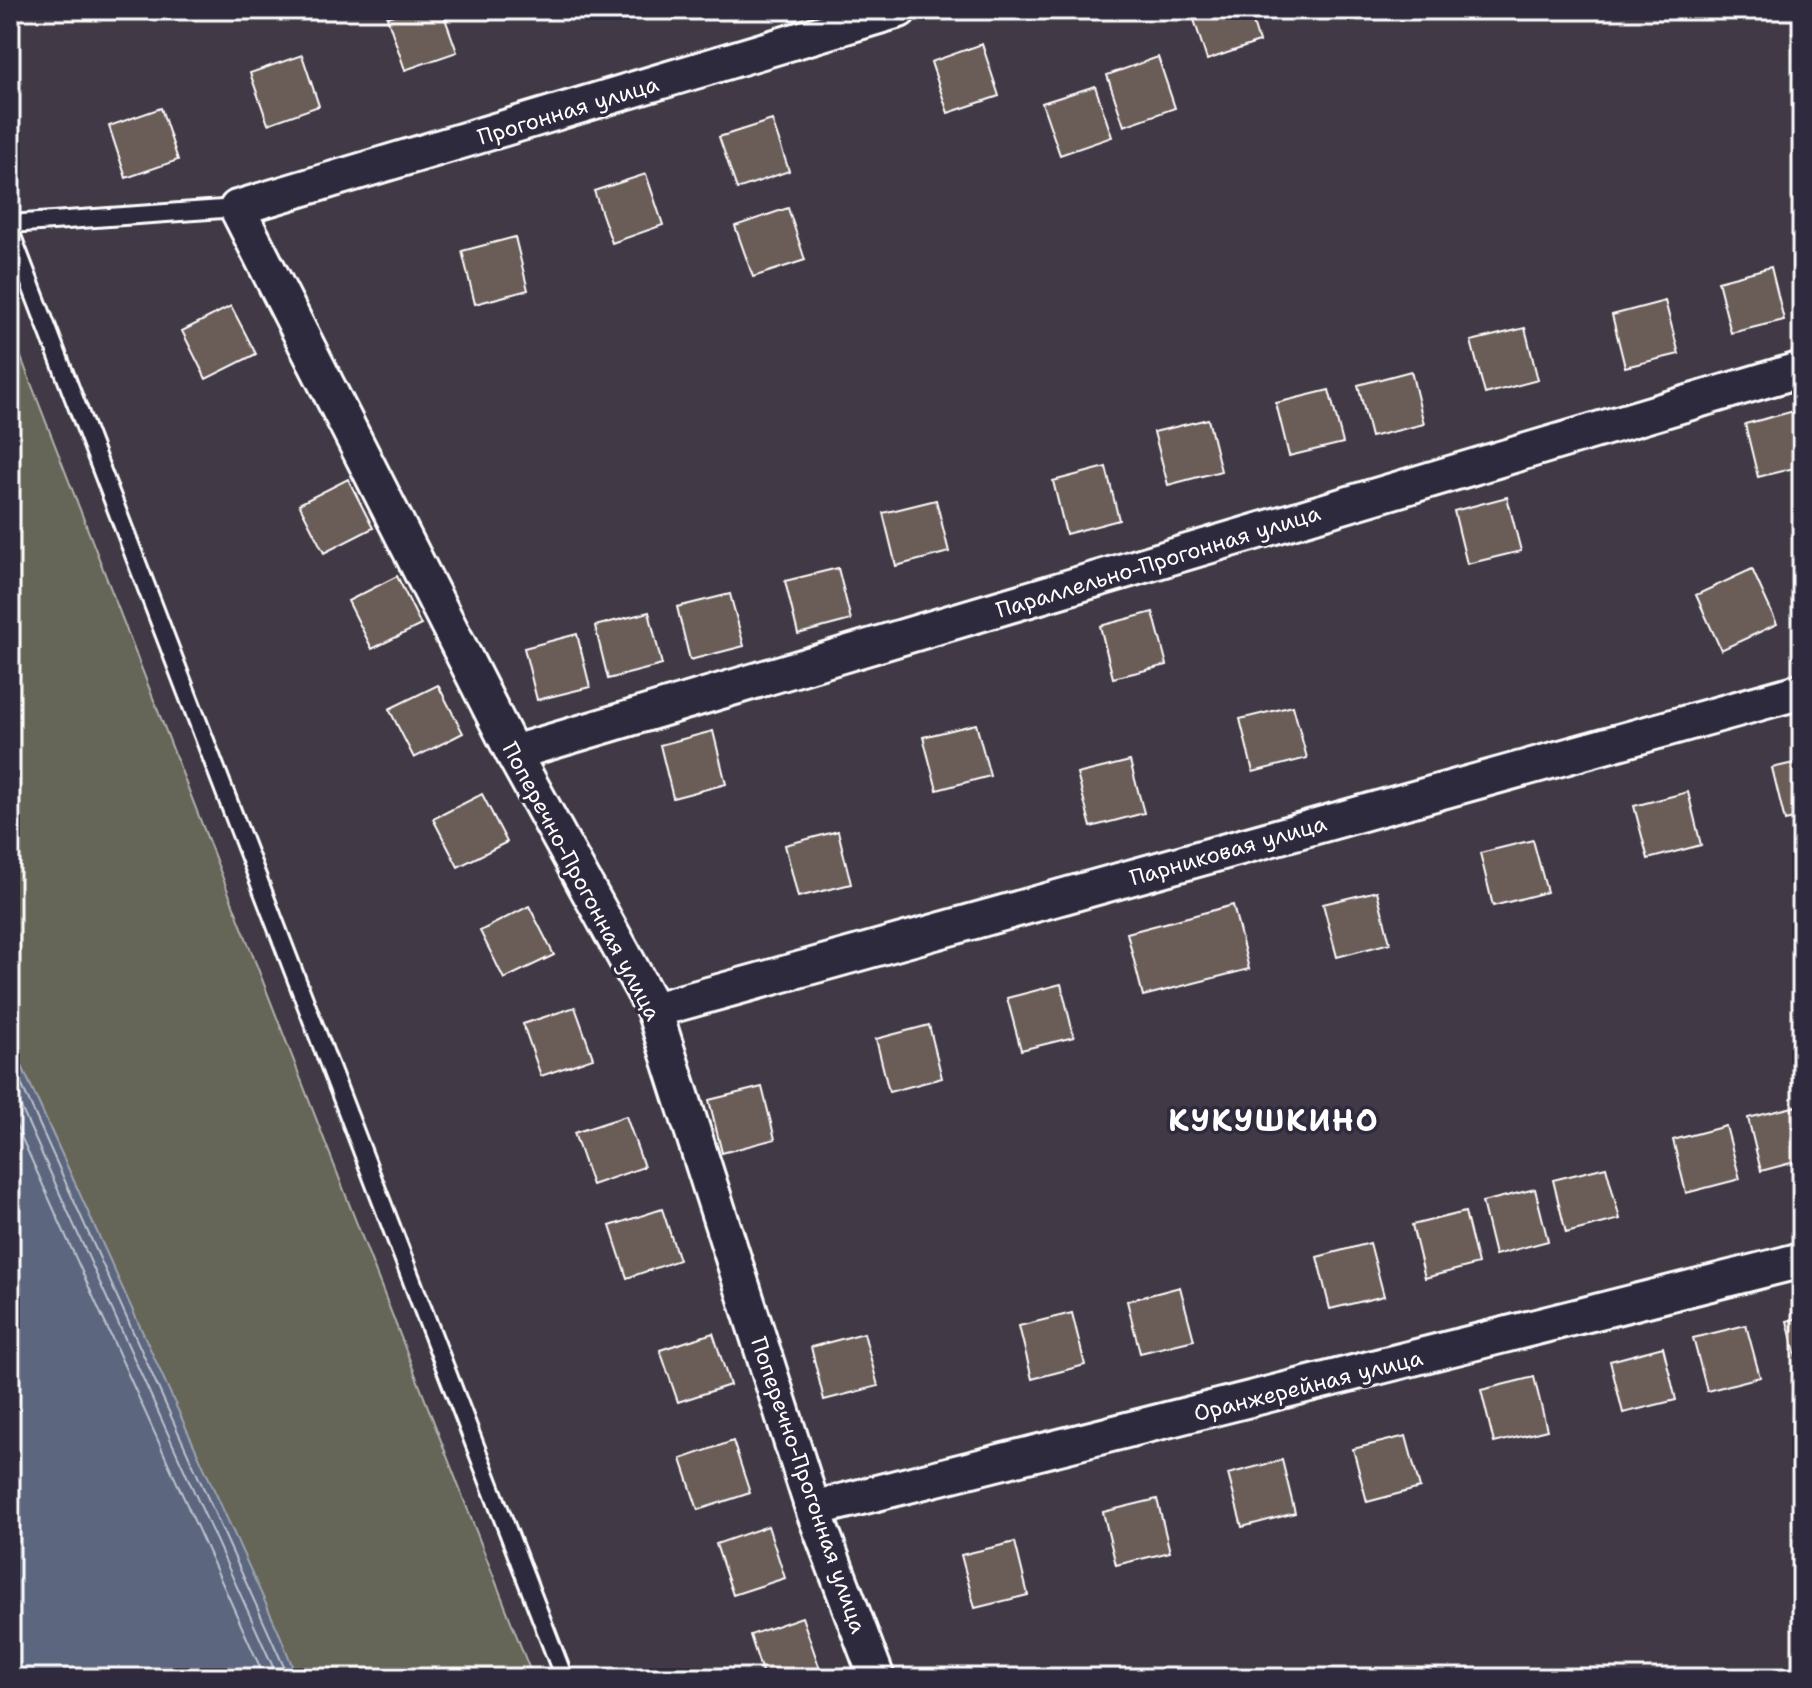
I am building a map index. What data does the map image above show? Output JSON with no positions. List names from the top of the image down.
{
  "streets": {
    "street": [
      "Прогонная улица",
      "Параллельно-Прогонная улица",
      "Парниковая улица",
      "Поперечно-Прогонная улица",
      "Оранжерейная улица"
    ]
  },
  "crossings": [
    ["Прогонная улица", "Поперечно-Прогонная улица"],
    ["Параллельно-Прогонная улица", "Поперечно-Прогонная улица"],
    ["Парниковая улица", "Поперечно-Прогонная улица"],
    ["Поперечно-Прогонная улица", "Оранжерейная улица"]
  ],
  "districts": ["КУКУШКИНО"]
}
